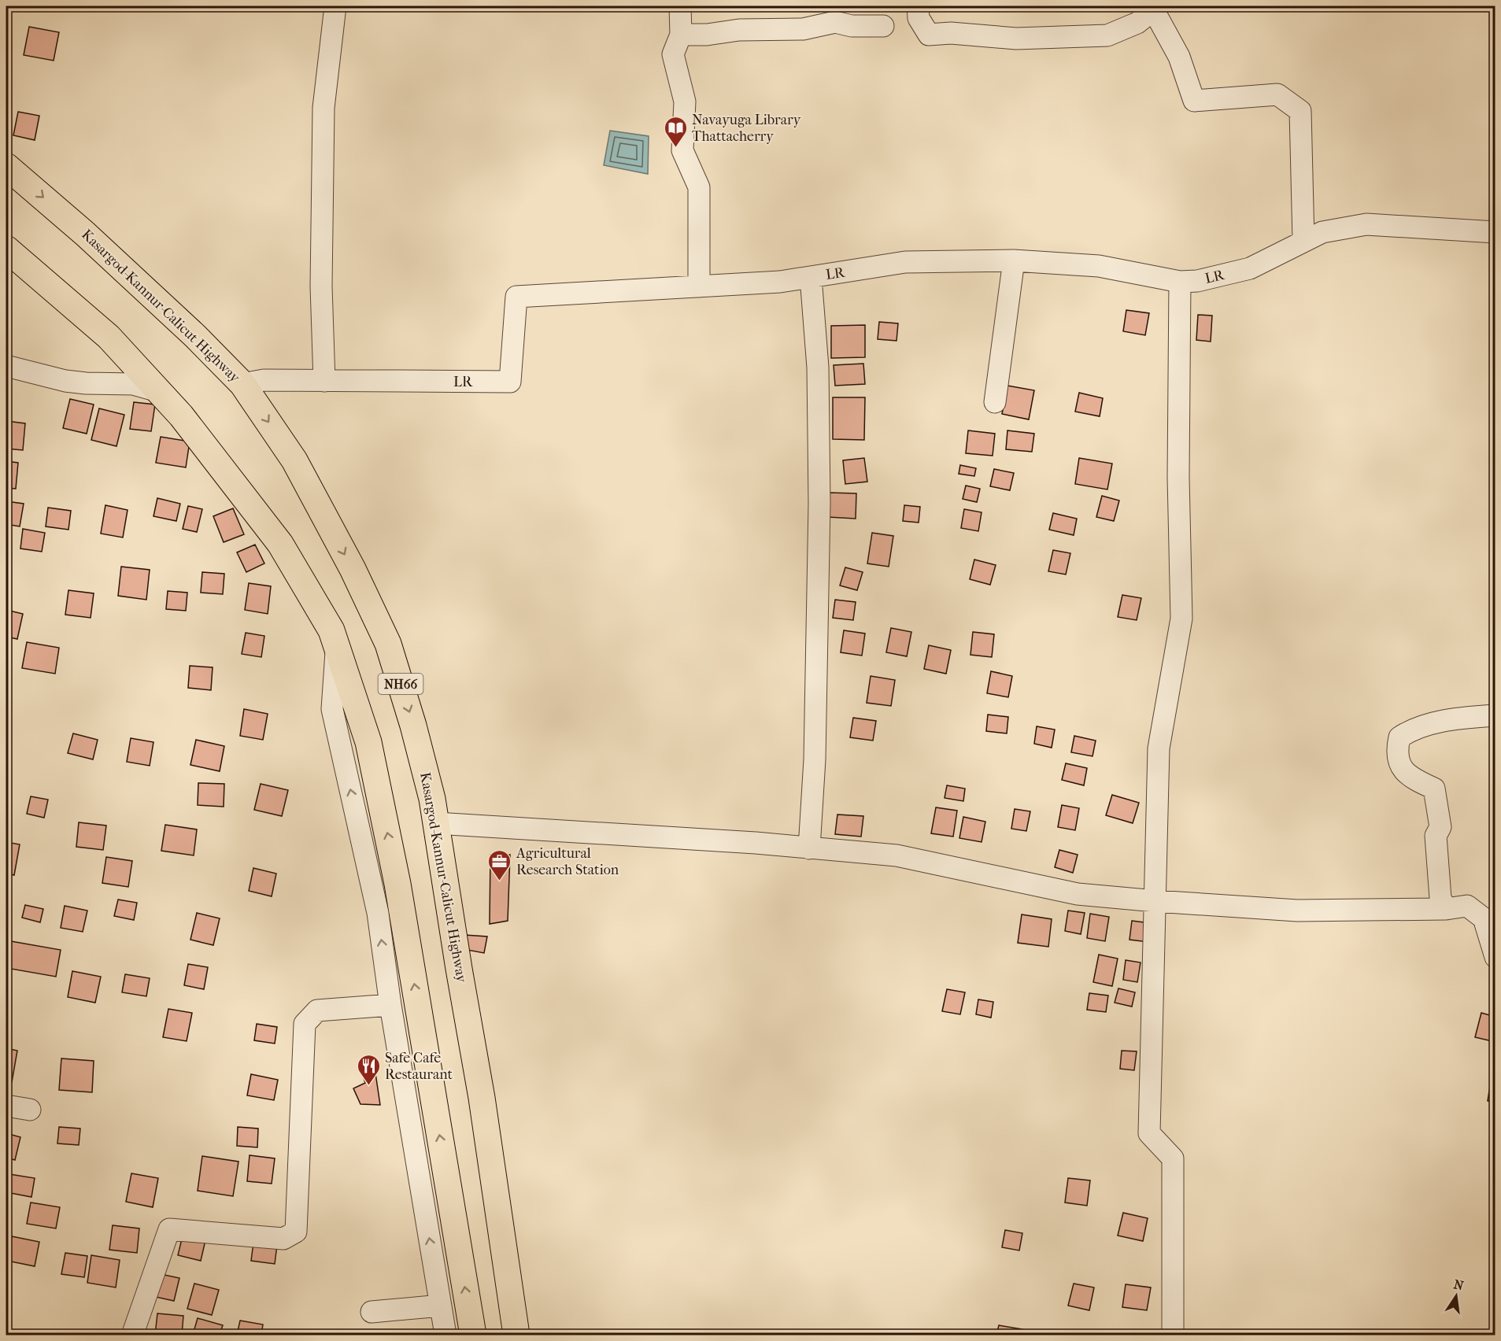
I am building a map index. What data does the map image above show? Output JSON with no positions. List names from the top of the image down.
{
  "streets": {
    "highway": ["Kasargod-Kannur-Calicut Highway", "NH66"],
    "street": ["LR"]
  },
  "crossings": [
    ["LR", "Kasargod-Kannur-Calicut Highway"]
  ],
  "places": {
    "library": ["Navayuga Library Thattacherry"],
    "office": ["Agricultural Research Station"],
    "restaurant": ["Safe Cafe Restaurant"]
  },
  "north": "top"
}
